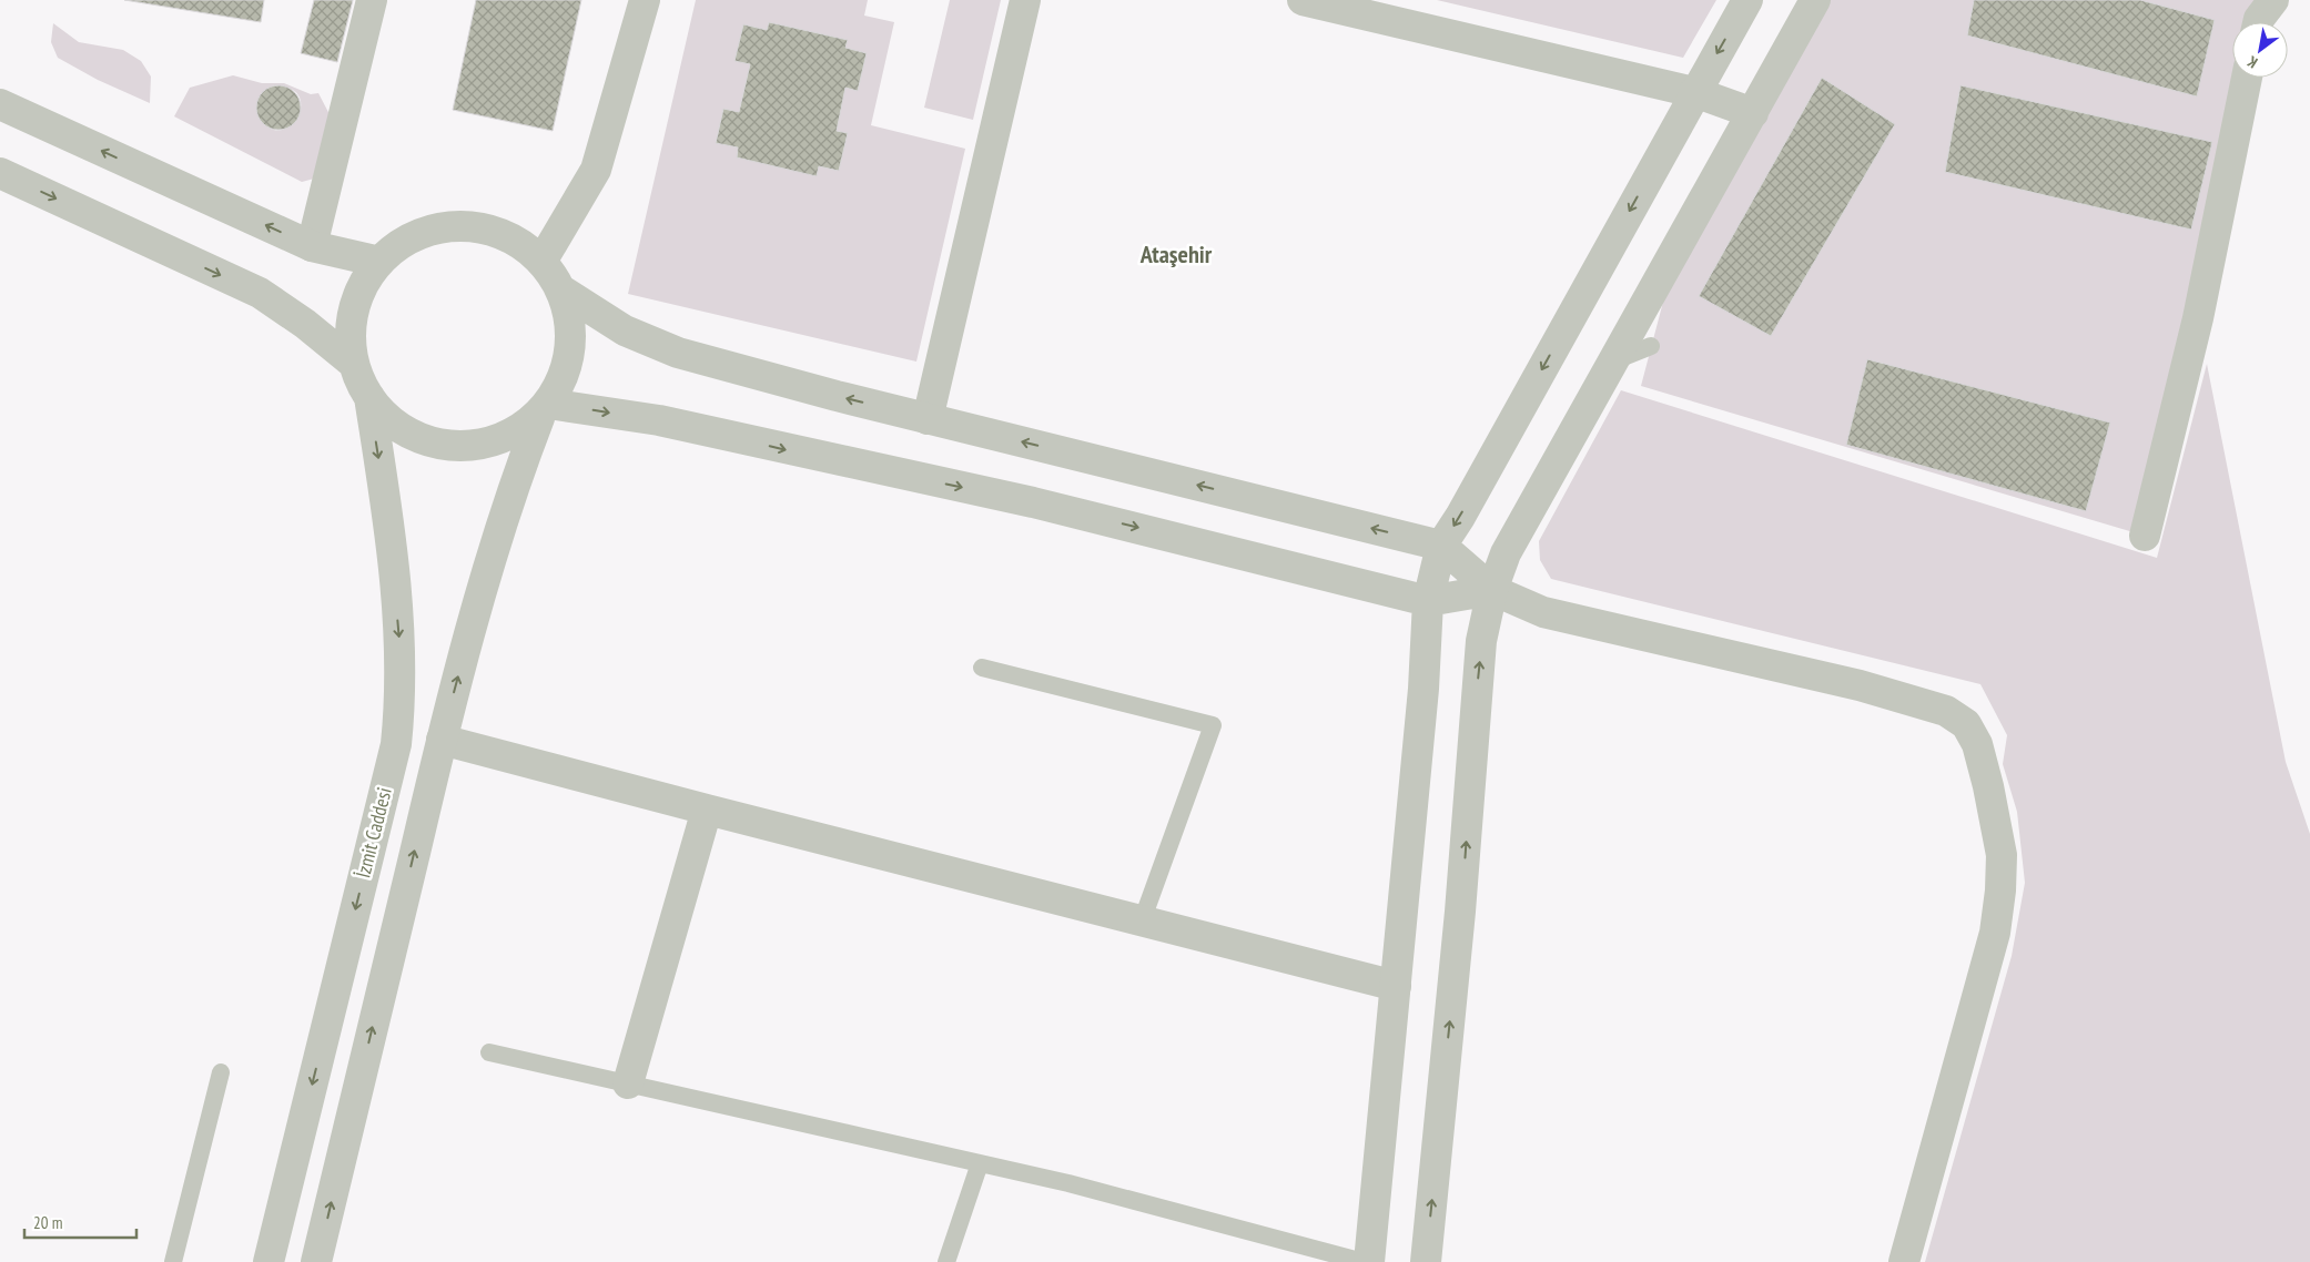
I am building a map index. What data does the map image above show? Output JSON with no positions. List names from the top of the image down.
{
  "streets": {
    "street": ["İzmit Caddesi"]
  },
  "districts": ["Ataşehir"],
  "scale_bar": "20 m",
  "north": "bottom left"
}
